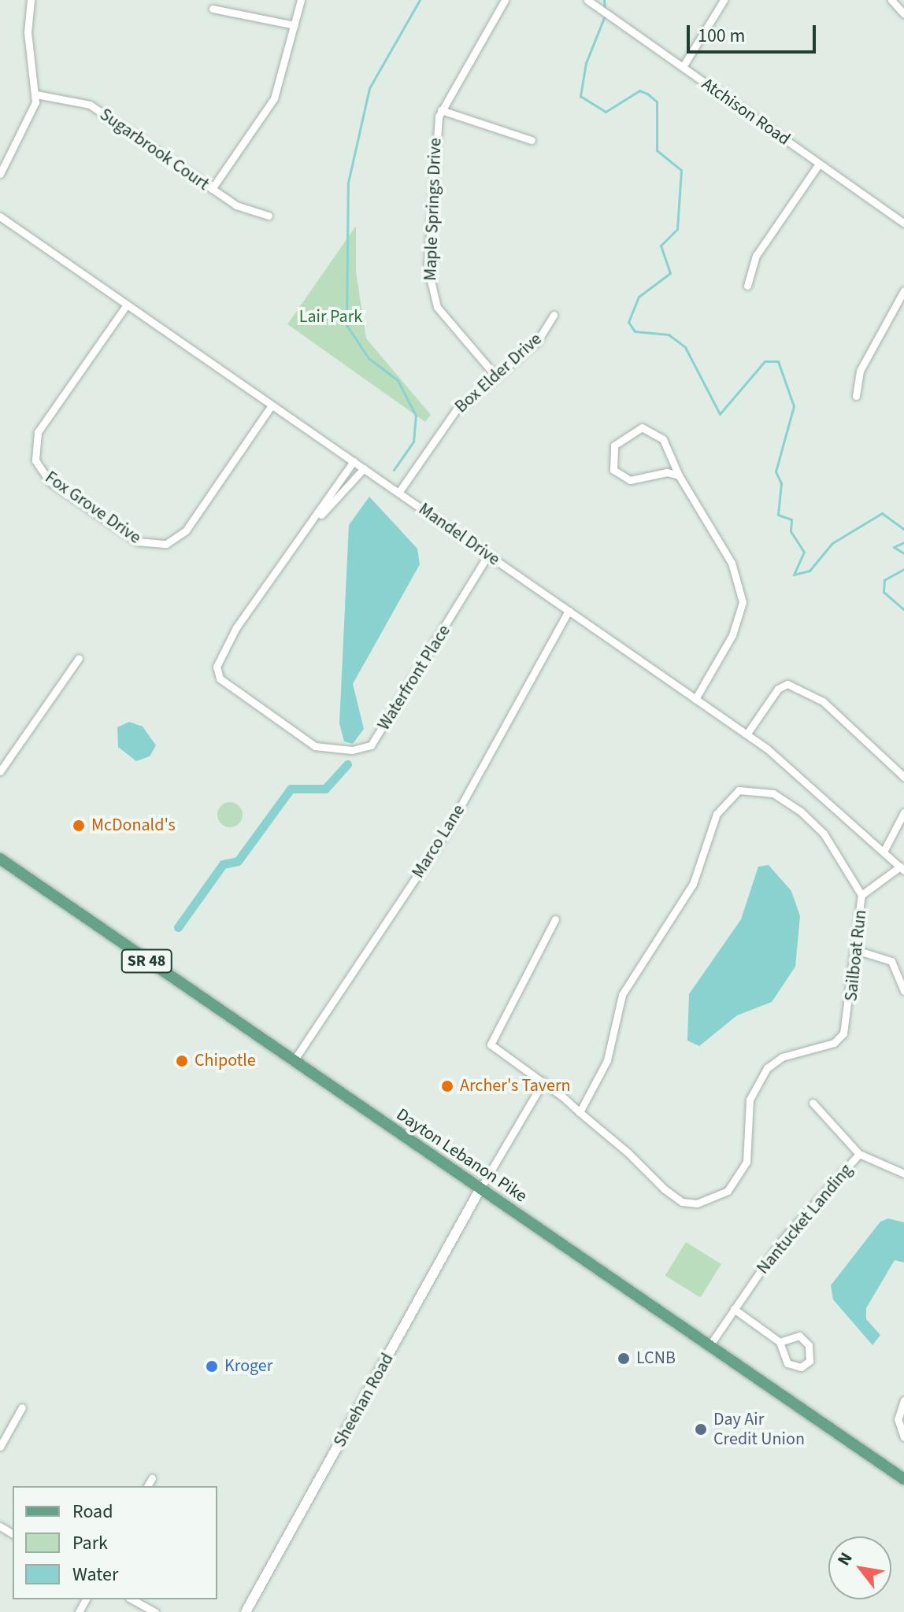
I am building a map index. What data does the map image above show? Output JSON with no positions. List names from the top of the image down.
{
  "streets": {
    "main road": ["SR 48", "Dayton Lebanon Pike"],
    "street": [
      "Atchison Road",
      "Sugarbrook Court",
      "Maple Springs Drive",
      "Box Elder Drive",
      "Fox Grove Drive",
      "Mandel Drive",
      "Waterfront Place",
      "Marco Lane",
      "Sailboat Run",
      "Nantucket Landing",
      "Sheehan Road"
    ]
  },
  "crossings": [
    ["Maple Springs Drive", "Box Elder Drive"],
    ["Box Elder Drive", "Mandel Drive"],
    ["Fox Grove Drive", "Mandel Drive"],
    ["Mandel Drive", "Waterfront Place"],
    ["Mandel Drive", "Marco Lane"],
    ["Marco Lane", "Dayton Lebanon Pike"],
    ["Dayton Lebanon Pike", "Nantucket Landing"],
    ["Dayton Lebanon Pike", "Sheehan Road"]
  ],
  "parks": ["Lair Park"],
  "places": [
    "McDonald's",
    "Chipotle",
    "Archer's Tavern",
    "LCNB",
    "Kroger",
    "Day Air Credit Union"
  ],
  "legend": ["Road", "Park", "Water"],
  "scale_bar": "100 m",
  "north": "top left"
}
